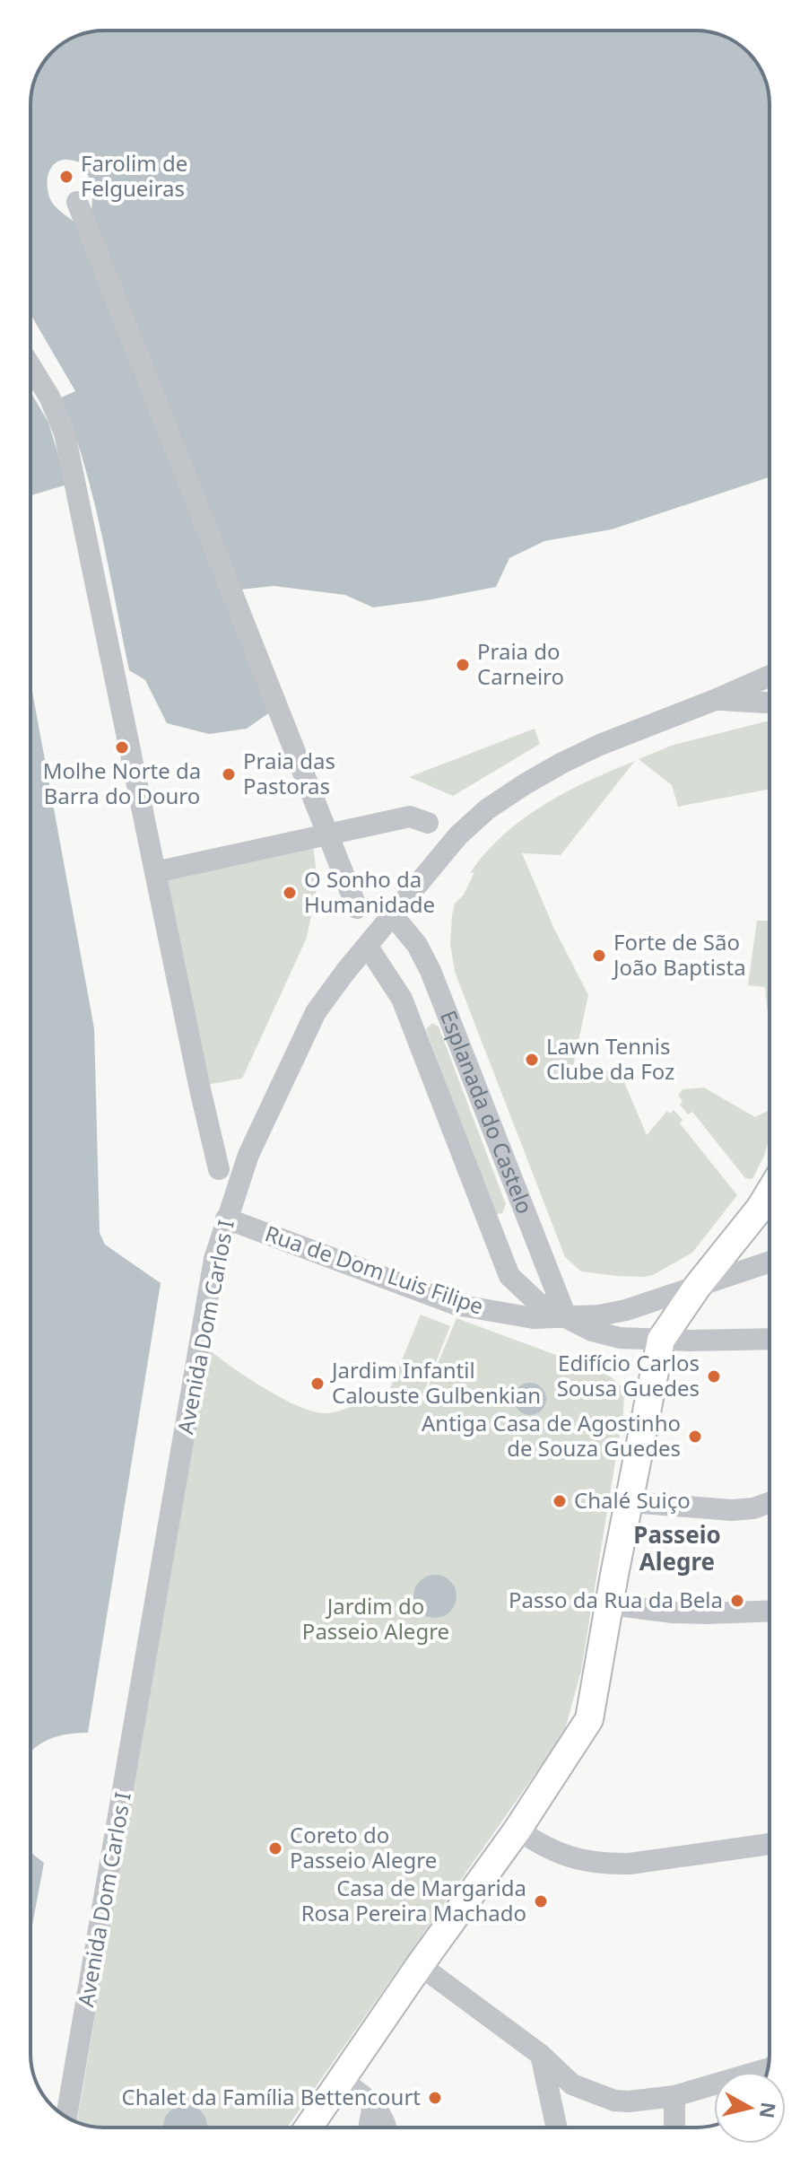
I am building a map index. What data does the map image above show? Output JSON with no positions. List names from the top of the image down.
{
  "streets": {
    "street": ["Esplanada do Castelo", "Rua de Dom Luis Filipe", "Avenida Dom Carlos I"]
  },
  "crossings": [
    ["Esplanada do Castelo", "Rua de Dom Luis Filipe"],
    ["Esplanada do Castelo", "Avenida Dom Carlos I"],
    ["Rua de Dom Luis Filipe", "Avenida Dom Carlos I"]
  ],
  "districts": ["Passeio Alegre"],
  "parks": ["Jardim do Passeio Alegre"],
  "places": [
    "Farolim de Felgueiras",
    "Praia do Carneiro",
    "Molhe Norte da Barra do Douro",
    "Praia das Pastoras",
    "O Sonho da Humanidade",
    "Forte de São João Baptista",
    "Lawn Tennis Clube da Foz",
    "Edifício Carlos Sousa Guedes",
    "Jardim Infantil Calouste Gulbenkian",
    "Antiga Casa de Agostinho de Souza Guedes",
    "Chalé Suiço",
    "Passo da Rua da Bela",
    "Coreto do Passeio Alegre",
    "Casa de Margarida Rosa Pereira Machado",
    "Chalet da Família Bettencourt"
  ],
  "north": "right"
}
